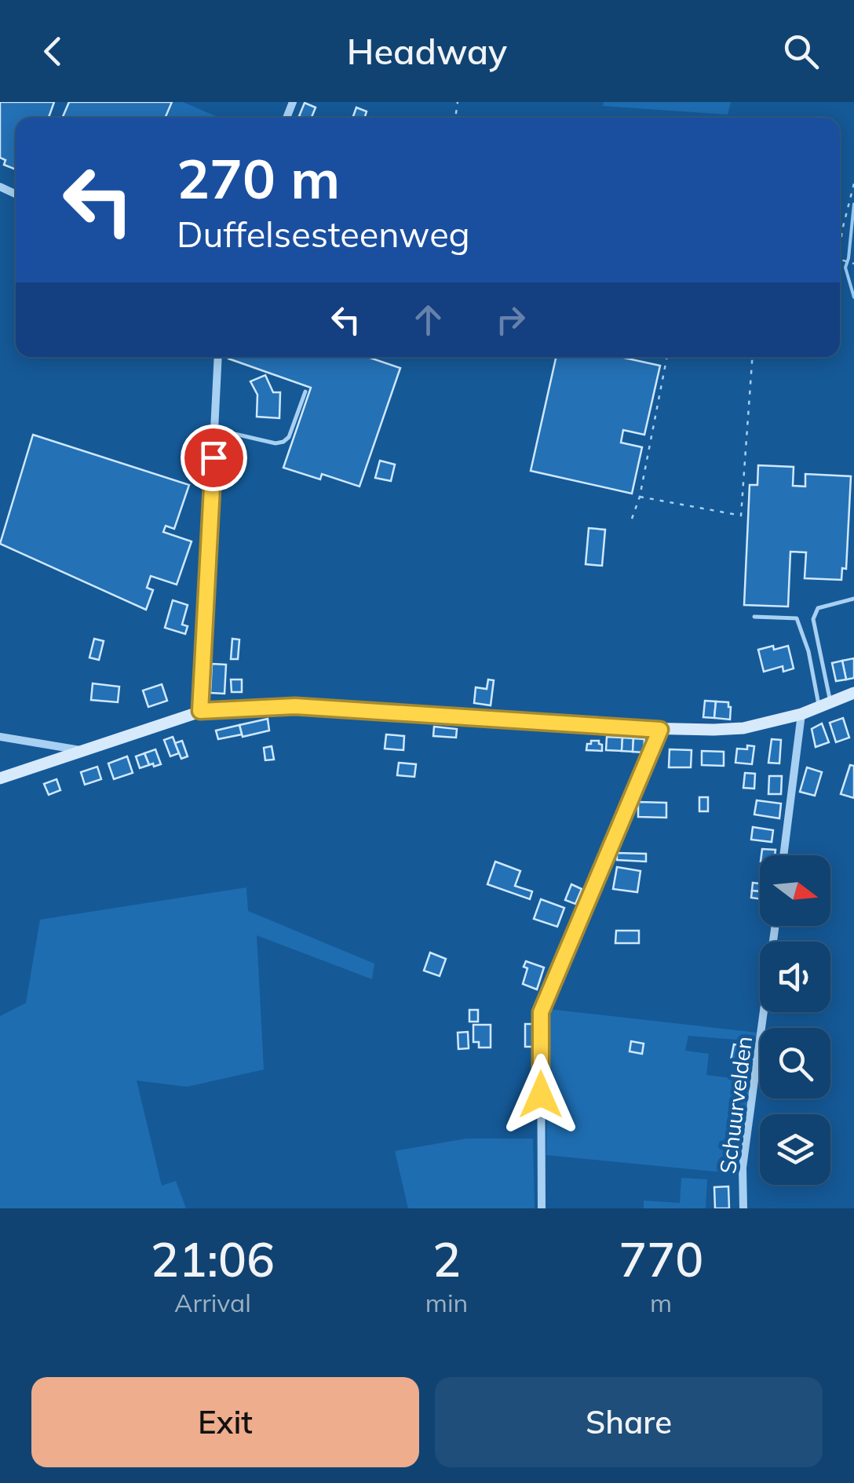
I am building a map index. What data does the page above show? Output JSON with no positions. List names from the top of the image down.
{
  "streets": {
    "street": ["Schuurvelden"]
  },
  "north": "right",
  "page": {
    "header": "Headway",
    "turn": ["270 m", "Duffelsesteenweg"],
    "eta": [
      "21:06",
      "Arrival",
      "2",
      "min",
      "770",
      "m"
    ],
    "buttons": ["Exit", "Share"]
  }
}
